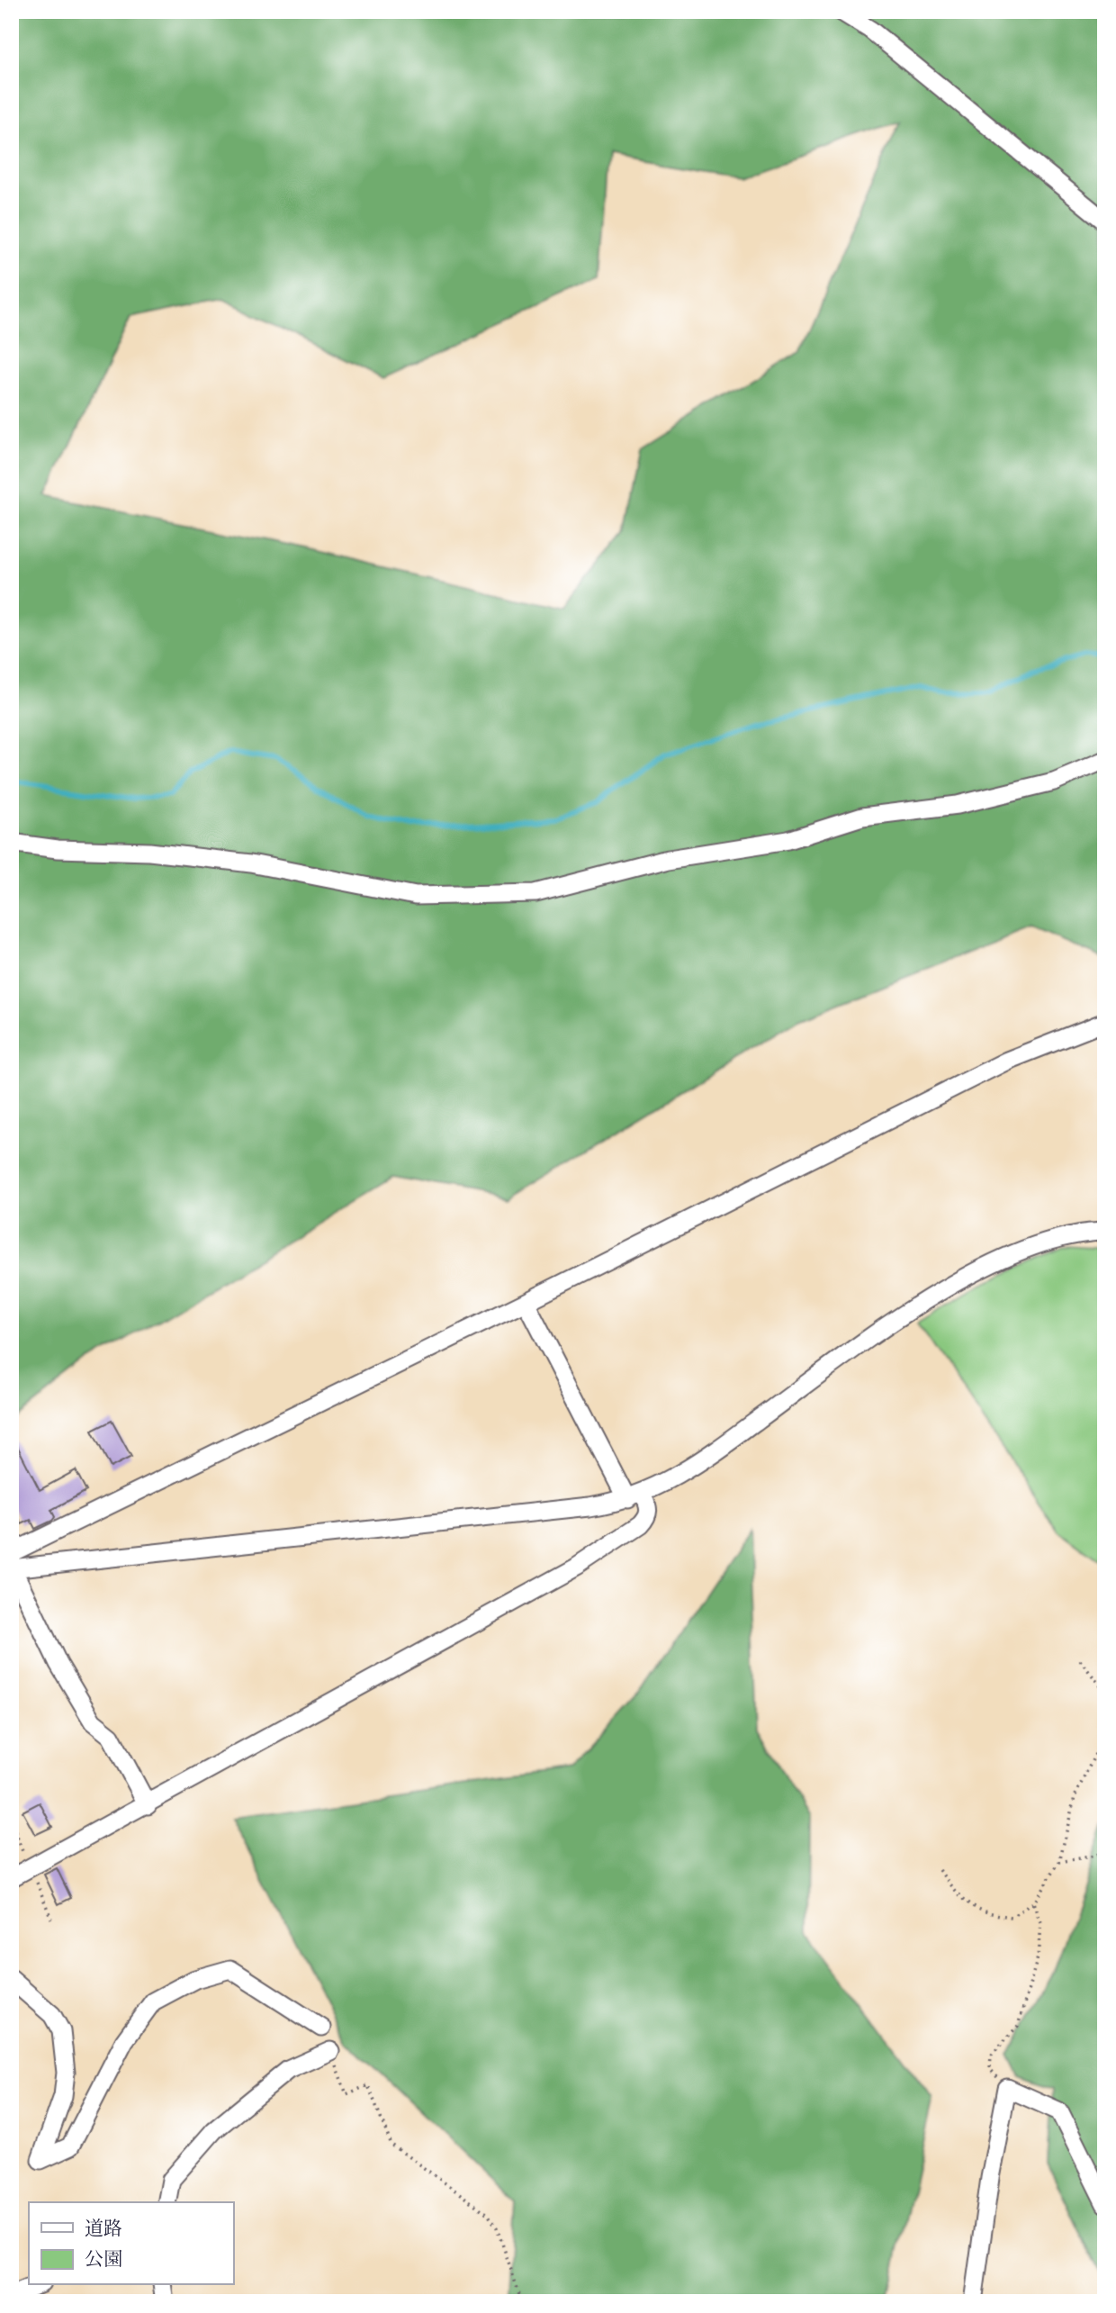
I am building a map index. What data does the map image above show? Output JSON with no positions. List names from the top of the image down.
{
  "legend": ["道路", "公園"]
}
